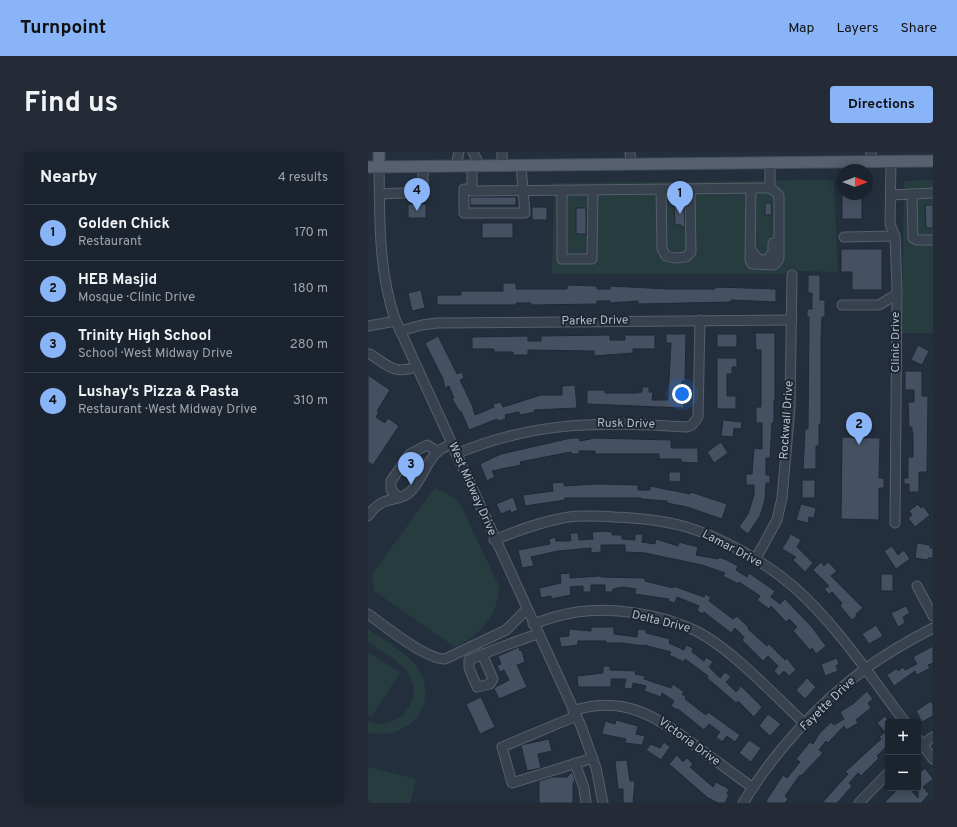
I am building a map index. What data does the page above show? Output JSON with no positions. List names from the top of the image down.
{
  "streets": {
    "street": [
      "Parker Drive",
      "Clinic Drive",
      "Rockwall Drive",
      "Rusk Drive",
      "West Midway Drive",
      "Lamar Drive",
      "Delta Drive",
      "Fayette Drive",
      "Victoria Drive"
    ]
  },
  "crossings": [
    ["Parker Drive", "Rockwall Drive"],
    ["Parker Drive", "Rusk Drive"],
    ["Parker Drive", "West Midway Drive"],
    ["Rockwall Drive", "Lamar Drive"],
    ["Rusk Drive", "West Midway Drive"],
    ["West Midway Drive", "Lamar Drive"],
    ["West Midway Drive", "Delta Drive"],
    ["West Midway Drive", "Victoria Drive"],
    ["Lamar Drive", "Fayette Drive"],
    ["Delta Drive", "Fayette Drive"],
    ["Fayette Drive", "Victoria Drive"]
  ],
  "north": "right",
  "page": {
    "header": "Turnpoint",
    "nav": ["Map", "Layers", "Share"],
    "title": "Find us",
    "buttons": "Directions",
    "heading": ["Nearby", "4 results"],
    "pins": [
      "4",
      "1",
      "2",
      "3"
    ],
    "list": [
      {
        "mark": "1",
        "name": "Golden Chick",
        "note": "Restaurant",
        "value": "170 m"
      },
      {
        "mark": "2",
        "name": "HEB Masjid",
        "note": "Mosque · Clinic Drive",
        "value": "180 m"
      },
      {
        "mark": "3",
        "name": "Trinity High School",
        "note": "School · West Midway Drive",
        "value": "280 m"
      },
      {
        "mark": "4",
        "name": "Lushay's Pizza & Pasta",
        "note": "Restaurant · West Midway Drive",
        "value": "310 m"
      }
    ],
    "map_buttons": ["+", "−"]
  }
}
